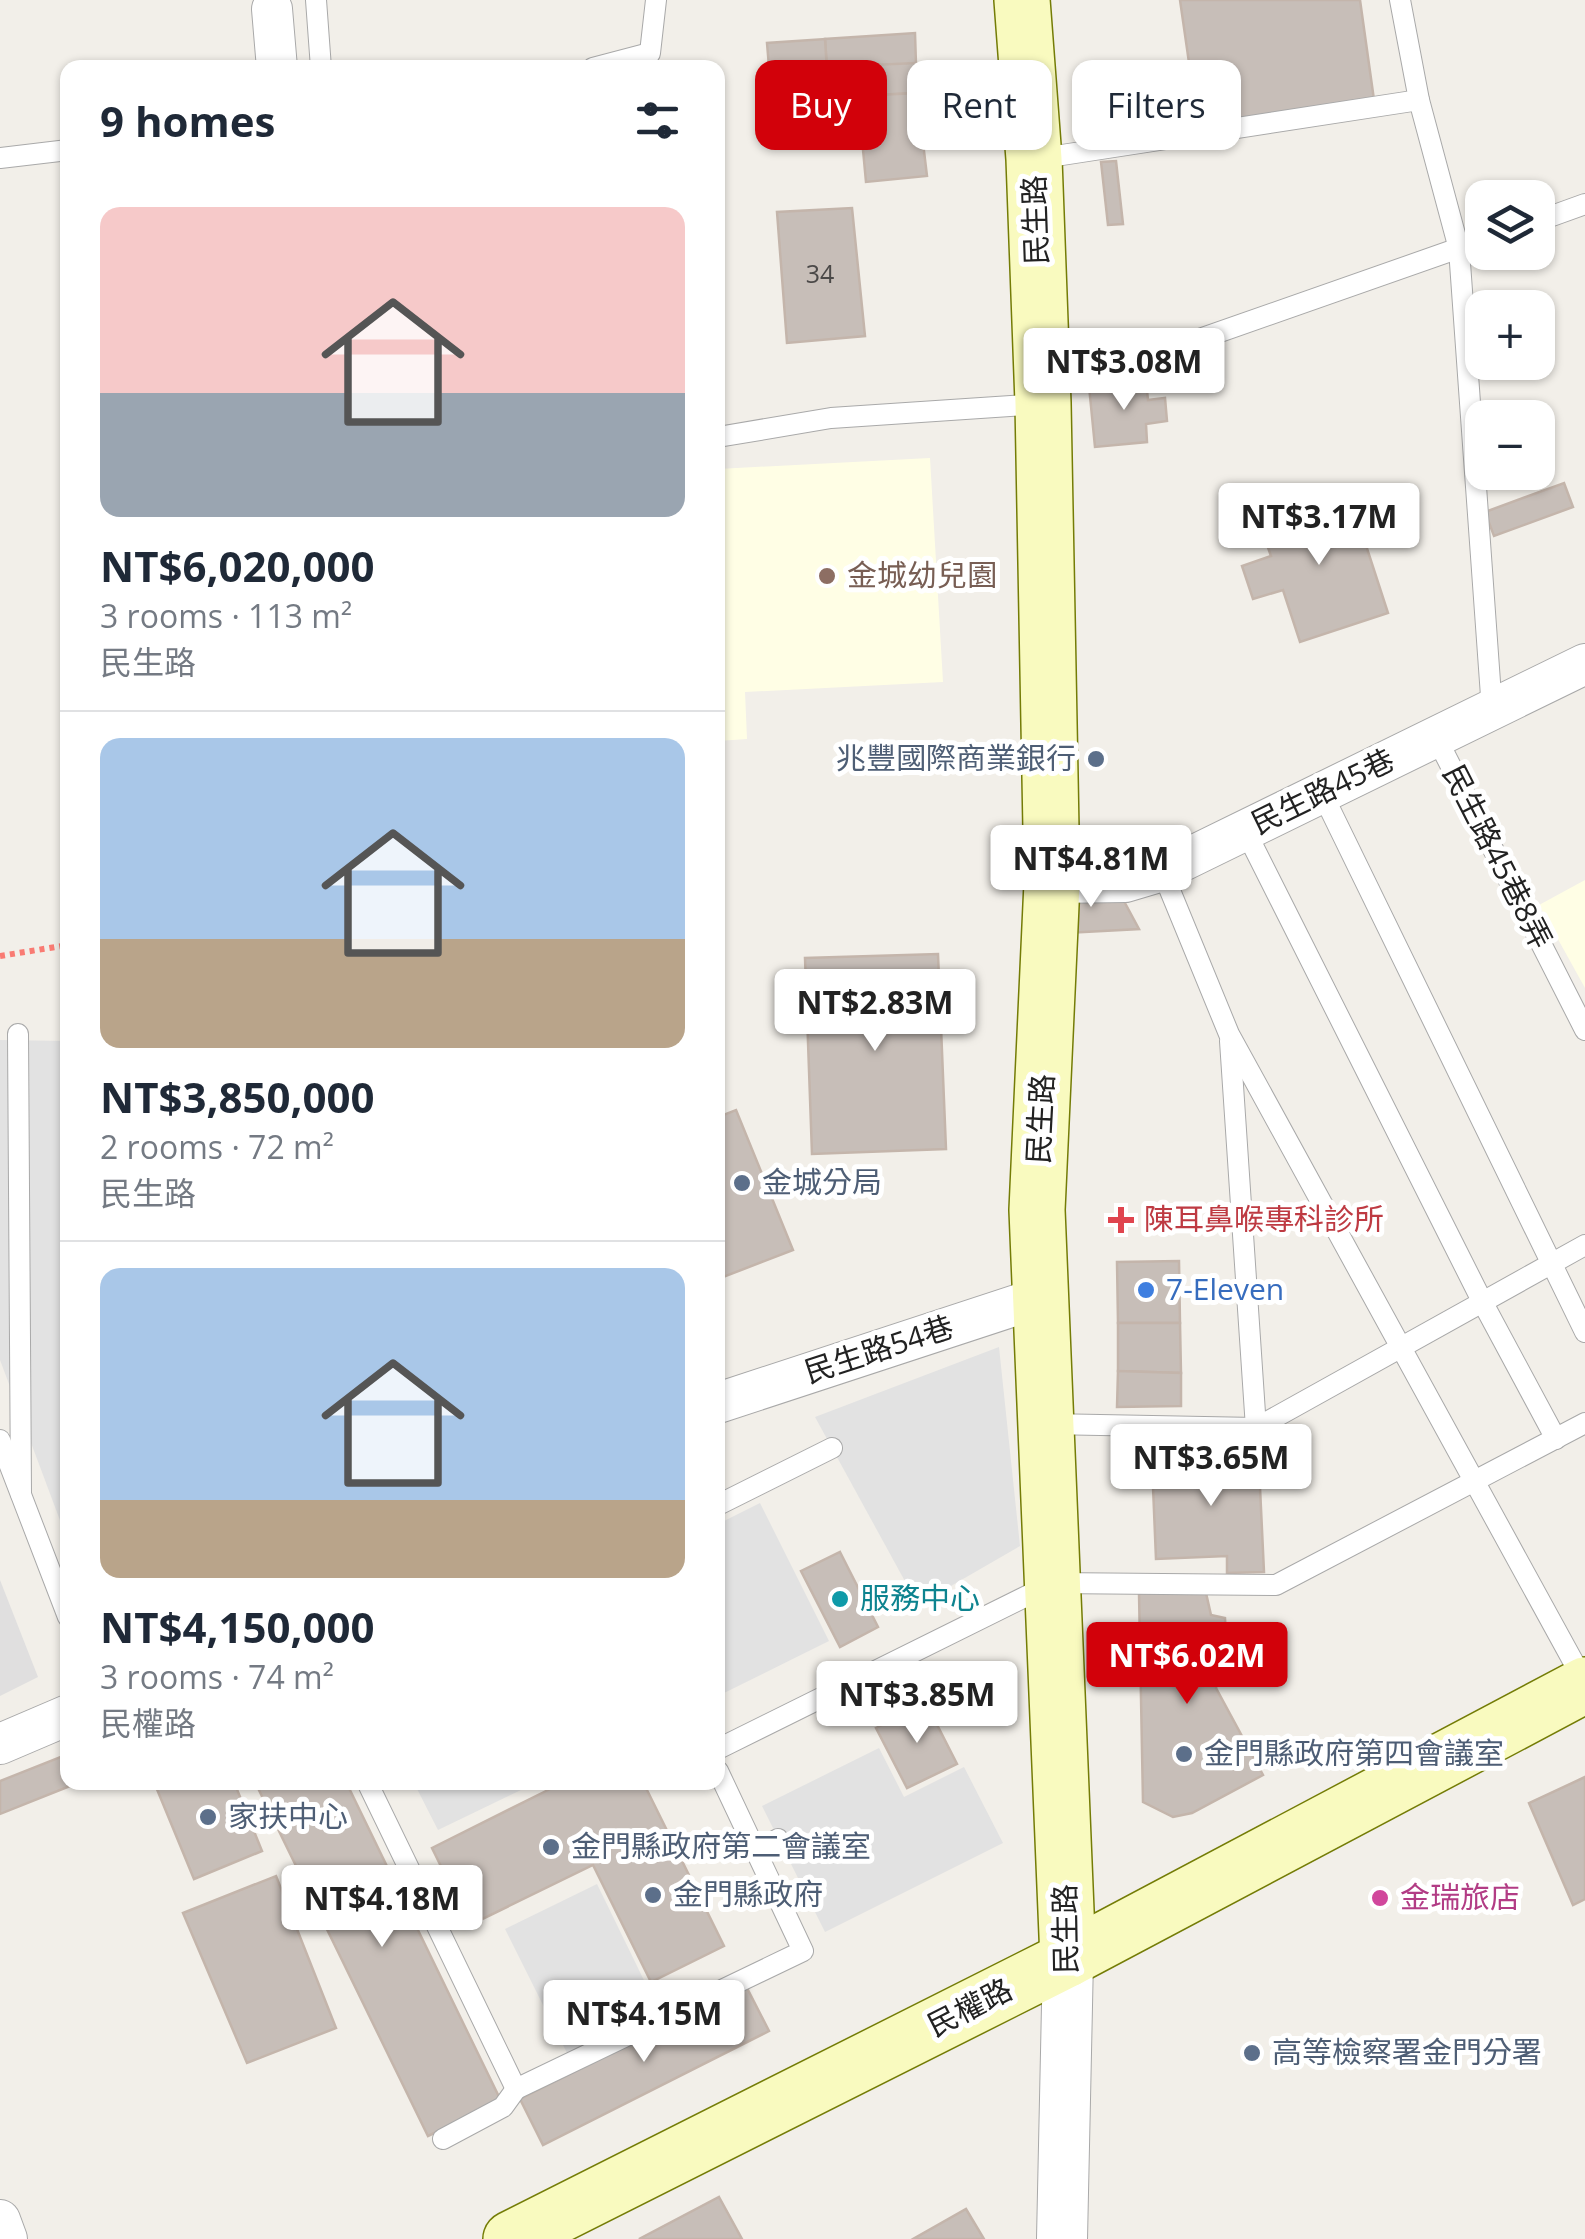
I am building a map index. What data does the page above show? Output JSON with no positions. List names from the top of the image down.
{
  "streets": {
    "main road": ["民生路", "民權路"],
    "street": ["民生路45巷", "民生路54巷"],
    "lane": ["民生路45巷8弄"]
  },
  "crossings": [
    ["民生路", "民生路45巷"],
    ["民生路", "民生路54巷"],
    ["民生路", "民權路"],
    ["民生路45巷", "民生路45巷8弄"]
  ],
  "places": {
    "other": [
      "金城幼兒園",
      "兆豐國際商業銀行",
      "金城分局",
      "7-Eleven",
      "服務中心",
      "金門縣政府第四會議室",
      "家扶中心",
      "金門縣政府第二會議室",
      "金門縣政府",
      "金瑞旅店",
      "高等檢察署金門分署"
    ],
    "health": ["陳耳鼻喉專科診所"]
  },
  "house_numbers": ["34"],
  "page": {
    "chip": ["Buy", "Rent", "Filters"],
    "heading": "9 homes",
    "map_buttons": ["+", "−"],
    "list": [
      {
        "name": "NT$6,020,000",
        "note": "3 rooms · 113 m² · 民生路"
      },
      {
        "name": "NT$3,850,000",
        "note": "2 rooms · 72 m² · 民生路"
      },
      {
        "name": "NT$4,150,000",
        "note": "3 rooms · 74 m² · 民權路"
      }
    ],
    "price": [
      "NT$3.08M",
      "NT$3.17M",
      "NT$4.81M",
      "NT$2.83M",
      "NT$3.65M",
      "NT$6.02M",
      "NT$3.85M",
      "NT$4.18M",
      "NT$4.15M"
    ]
  }
}
